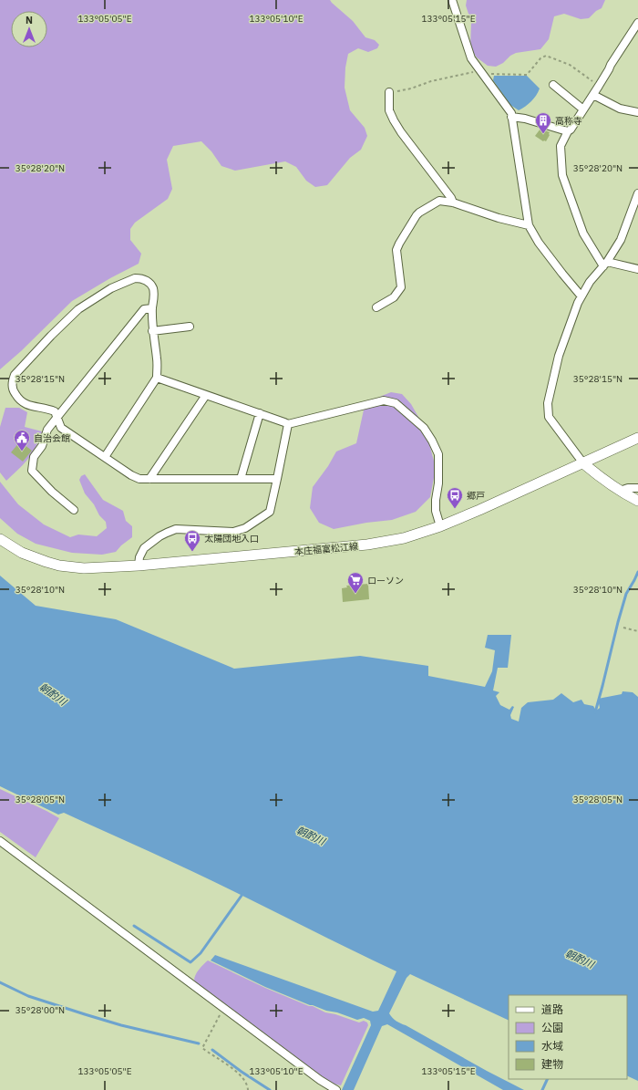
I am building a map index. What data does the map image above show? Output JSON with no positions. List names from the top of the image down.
{
  "streets": {
    "main road": ["本庄福富松江線"]
  },
  "water": ["朝酌川"],
  "places": {
    "building": ["高称寺"],
    "public building": ["自治会館"],
    "bus stop": ["郷戸", "太陽団地入口"],
    "supermarket": ["ローソン"]
  },
  "legend": [
    "道路",
    "公園",
    "水域",
    "建物"
  ],
  "north": "top",
  "coordinates": [
    "133°05'05\"E",
    "133°05'10\"E",
    "133°05'15\"E",
    "35°28'20\"N",
    "35°28'15\"N",
    "35°28'10\"N",
    "35°28'05\"N",
    "35°28'00\"N"
  ]
}
